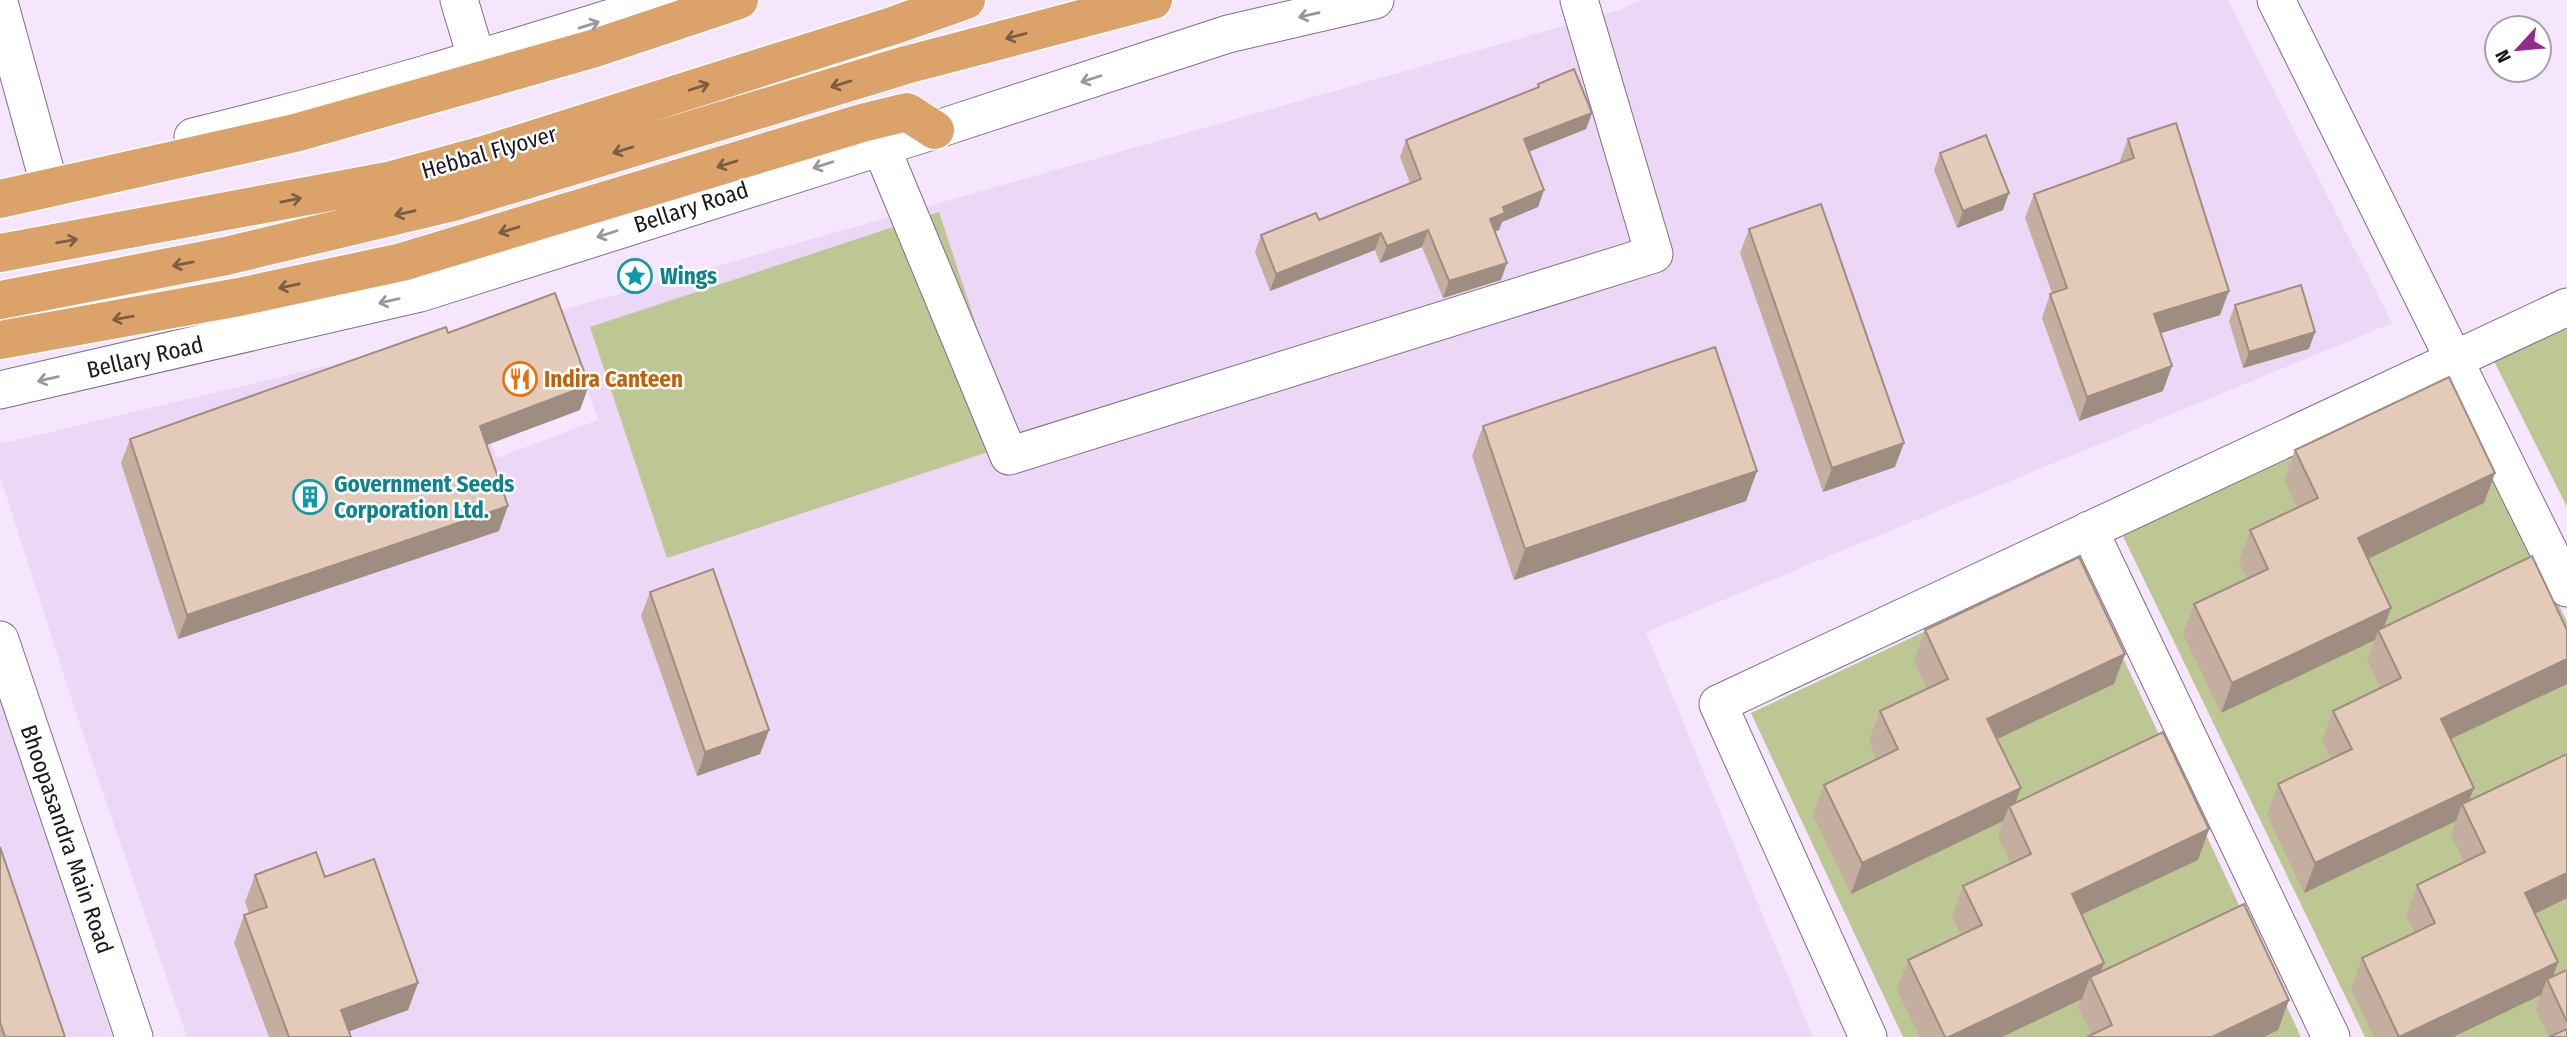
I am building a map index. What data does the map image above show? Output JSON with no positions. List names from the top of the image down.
{
  "streets": {
    "highway": ["Hebbal Flyover"],
    "street": ["Bellary Road", "Bhoopasandra Main Road"]
  },
  "places": {
    "place": ["Wings"],
    "restaurant": ["Indira Canteen"],
    "building": ["Government Seeds Corporation Ltd."]
  },
  "north": "bottom left"
}
